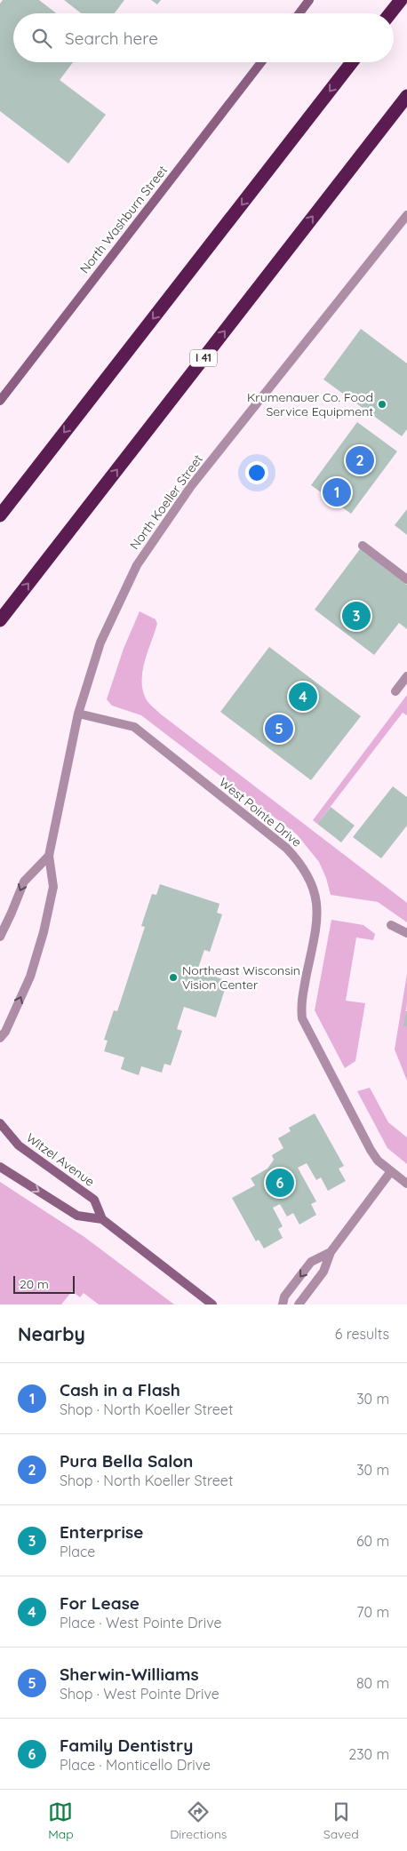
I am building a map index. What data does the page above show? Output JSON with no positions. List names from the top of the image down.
{
  "streets": {
    "highway": ["I 41"],
    "street": [
      "North Washburn Street",
      "North Koeller Street",
      "West Pointe Drive",
      "Witzel Avenue"
    ]
  },
  "crossings": [
    ["North Koeller Street", "West Pointe Drive"]
  ],
  "places": ["Krumenauer Co. Food Service Equipment", "Northeast Wisconsin Vision Center"],
  "scale_bar": "20 m",
  "page": {
    "search": "Search here",
    "pins": [
      "2",
      "1",
      "3",
      "4",
      "5",
      "6"
    ],
    "scale": "20 m",
    "heading": ["Nearby", "6 results"],
    "list": [
      {
        "mark": "1",
        "name": "Cash in a Flash",
        "note": "Shop · North Koeller Street",
        "value": "30 m"
      },
      {
        "mark": "2",
        "name": "Pura Bella Salon",
        "note": "Shop · North Koeller Street",
        "value": "30 m"
      },
      {
        "mark": "3",
        "name": "Enterprise",
        "note": "Place",
        "value": "60 m"
      },
      {
        "mark": "4",
        "name": "For Lease",
        "note": "Place · West Pointe Drive",
        "value": "70 m"
      },
      {
        "mark": "5",
        "name": "Sherwin-Williams",
        "note": "Shop · West Pointe Drive",
        "value": "80 m"
      },
      {
        "mark": "6",
        "name": "Family Dentistry",
        "note": "Place · Monticello Drive",
        "value": "230 m"
      }
    ],
    "nav": ["Map", "Directions", "Saved"]
  }
}
